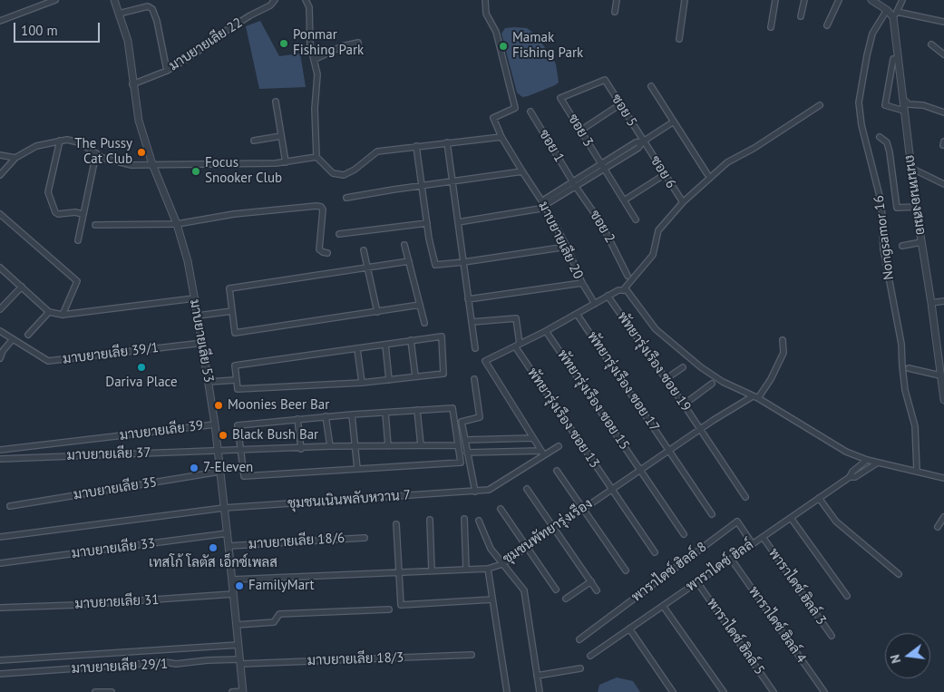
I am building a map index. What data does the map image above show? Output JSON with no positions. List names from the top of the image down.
{
  "streets": {
    "street": [
      "มาบยายเลีย 22",
      "ซอย 5",
      "ซอย 3",
      "ซอย 1",
      "ซอย 6",
      "ถนนหนองสมอ",
      "ซอย 2",
      "Nongsamor 16",
      "มาบยายเลีย 20",
      "มาบยายเลีย 53",
      "มาบยายเลีย 39/1",
      "พัทยารุ่งเรือง ซอย 19",
      "พัทยารุ่งเรือง ซอย 17",
      "พัทยารุ่งเรือง ซอย 15",
      "พัทยารุ่งเรือง ซอย 13",
      "มาบยายเลีย 39",
      "มาบยายเลีย 37",
      "มาบยายเลีย 35",
      "ชุมชนเนินพลับหวาน 7",
      "ชุมชนพัทยารุ่งเรือง",
      "มาบยายเลีย 18/6",
      "มาบยายเลีย 33",
      "พาราไดซ์ ฮิลล์",
      "พาราไดซ์ ฮิลล์ 8",
      "พาราไดซ์ ฮิลล์ 3",
      "มาบยายเลีย 31",
      "พาราไดซ์ ฮิลล์ 4",
      "พาราไดซ์ ฮิลล์ 5",
      "มาบยายเลีย 18/3",
      "มาบยายเลีย 29/1"
    ]
  },
  "crossings": [
    ["มาบยายเลีย 22", "มาบยายเลีย 53"],
    ["ซอย 5", "ซอย 3"],
    ["ซอย 5", "ซอย 6"],
    ["ซอย 1", "ซอย 2"],
    ["มาบยายเลีย 53", "มาบยายเลีย 39/1"],
    ["มาบยายเลีย 53", "มาบยายเลีย 39"],
    ["มาบยายเลีย 53", "มาบยายเลีย 37"],
    ["มาบยายเลีย 53", "มาบยายเลีย 35"],
    ["มาบยายเลีย 53", "ชุมชนเนินพลับหวาน 7"],
    ["มาบยายเลีย 53", "ชุมชนพัทยารุ่งเรือง"],
    ["มาบยายเลีย 53", "มาบยายเลีย 18/6"],
    ["มาบยายเลีย 53", "มาบยายเลีย 33"],
    ["มาบยายเลีย 53", "มาบยายเลีย 31"],
    ["มาบยายเลีย 53", "มาบยายเลีย 18/3"],
    ["มาบยายเลีย 53", "มาบยายเลีย 29/1"],
    ["พัทยารุ่งเรือง ซอย 19", "ชุมชนพัทยารุ่งเรือง"],
    ["พัทยารุ่งเรือง ซอย 17", "ชุมชนพัทยารุ่งเรือง"],
    ["พัทยารุ่งเรือง ซอย 15", "ชุมชนพัทยารุ่งเรือง"],
    ["พัทยารุ่งเรือง ซอย 13", "ชุมชนพัทยารุ่งเรือง"],
    ["พาราไดซ์ ฮิลล์", "พาราไดซ์ ฮิลล์ 8"],
    ["พาราไดซ์ ฮิลล์", "พาราไดซ์ ฮิลล์ 3"],
    ["พาราไดซ์ ฮิลล์", "พาราไดซ์ ฮิลล์ 4"],
    ["พาราไดซ์ ฮิลล์", "พาราไดซ์ ฮิลล์ 5"],
    ["มาบยายเลีย 18/3", "มาบยายเลีย 29/1"]
  ],
  "places": [
    "Ponmar Fishing Park",
    "Mamak Fishing Park",
    "The Pussy Cat Club",
    "Focus Snooker Club",
    "Dariva Place",
    "Moonies Beer Bar",
    "Black Bush Bar",
    "7-Eleven",
    "เทสโก้ โลตัส เอ็กซ์เพลส",
    "FamilyMart"
  ],
  "scale_bar": "100 m",
  "north": "left"
}
